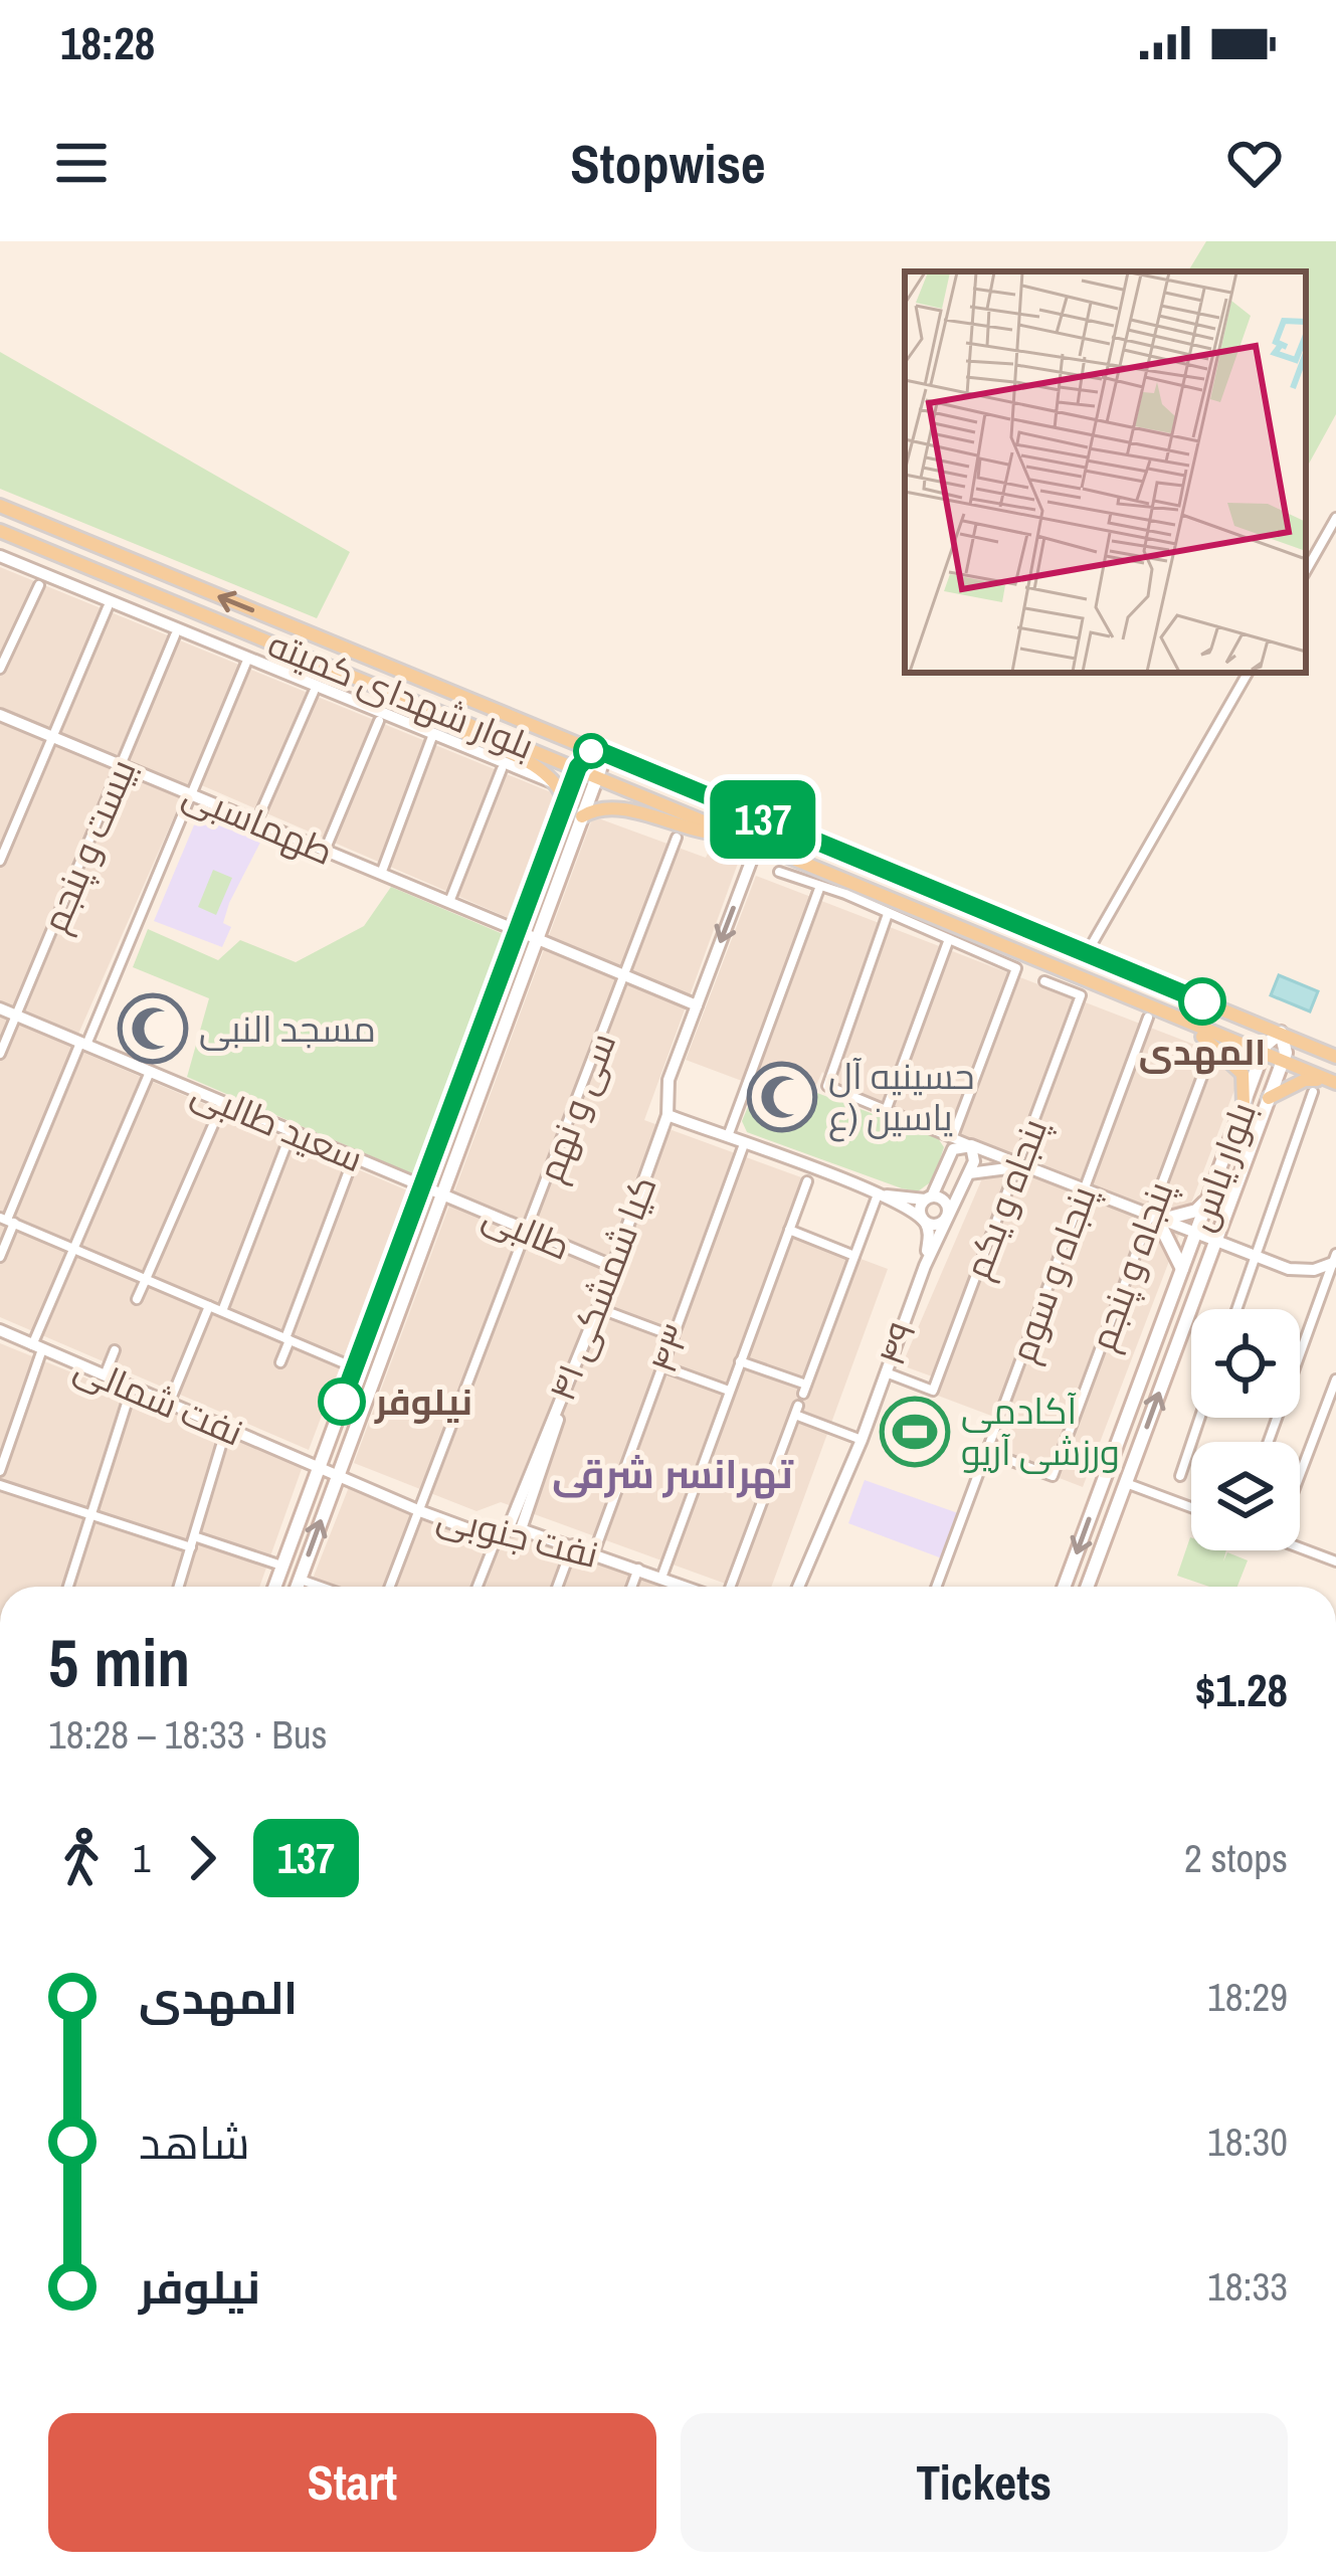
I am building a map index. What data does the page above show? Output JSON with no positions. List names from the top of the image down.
{
  "streets": {
    "main road": ["بلوار شهدای کمیته", "بلوار یاس"],
    "street": [
      "طهماسبی",
      "بیست و پنجم",
      "سی و نهم",
      "سعید طالبی",
      "پنجاه و یکم",
      "طالبی",
      "پنجاه و پنجم",
      "پنجاه و سوم",
      "۴۱ کیا شمشکی",
      "۴۹",
      "۴۳",
      "نفت شمالی",
      "نفت جنوبی"
    ]
  },
  "crossings": [
    ["بلوار شهدای کمیته", "بلوار یاس"],
    ["بلوار شهدای کمیته", "۴۱ کیا شمشکی"],
    ["طهماسبی", "بیست و پنجم"],
    ["بیست و پنجم", "سعید طالبی"],
    ["سی و نهم", "طالبی"],
    ["سی و نهم", "نفت جنوبی"],
    ["سعید طالبی", "طالبی"],
    ["پنجاه و یکم", "۴۹"],
    ["طالبی", "۴۱ کیا شمشکی"],
    ["پنجاه و پنجم", "پنجاه و سوم"],
    ["۴۱ کیا شمشکی", "نفت جنوبی"],
    ["۴۳", "نفت جنوبی"],
    ["نفت شمالی", "نفت جنوبی"]
  ],
  "districts": ["تهرانسر شرقی"],
  "places": {
    "other": ["المهدی", "نیلوفر"],
    "mosque": ["مسجد النبی", "حسینیه آل یاسین (ع"],
    "sports": ["آکادمی ورزشی آریو"]
  },
  "lines": ["bus line 137"],
  "page": {
    "status": "18:28",
    "header": "Stopwise",
    "on_map": "137",
    "heading": ["5 min", "18:28 – 18:33 · Bus", "$1.28"],
    "legs": ["1", "137", "2 stops"],
    "list": [
      {
        "name": "المهدی",
        "value": "18:29"
      },
      {
        "name": "شاهد",
        "value": "18:30"
      },
      {
        "name": "نیلوفر",
        "value": "18:33"
      }
    ],
    "buttons": ["Start", "Tickets"]
  }
}
